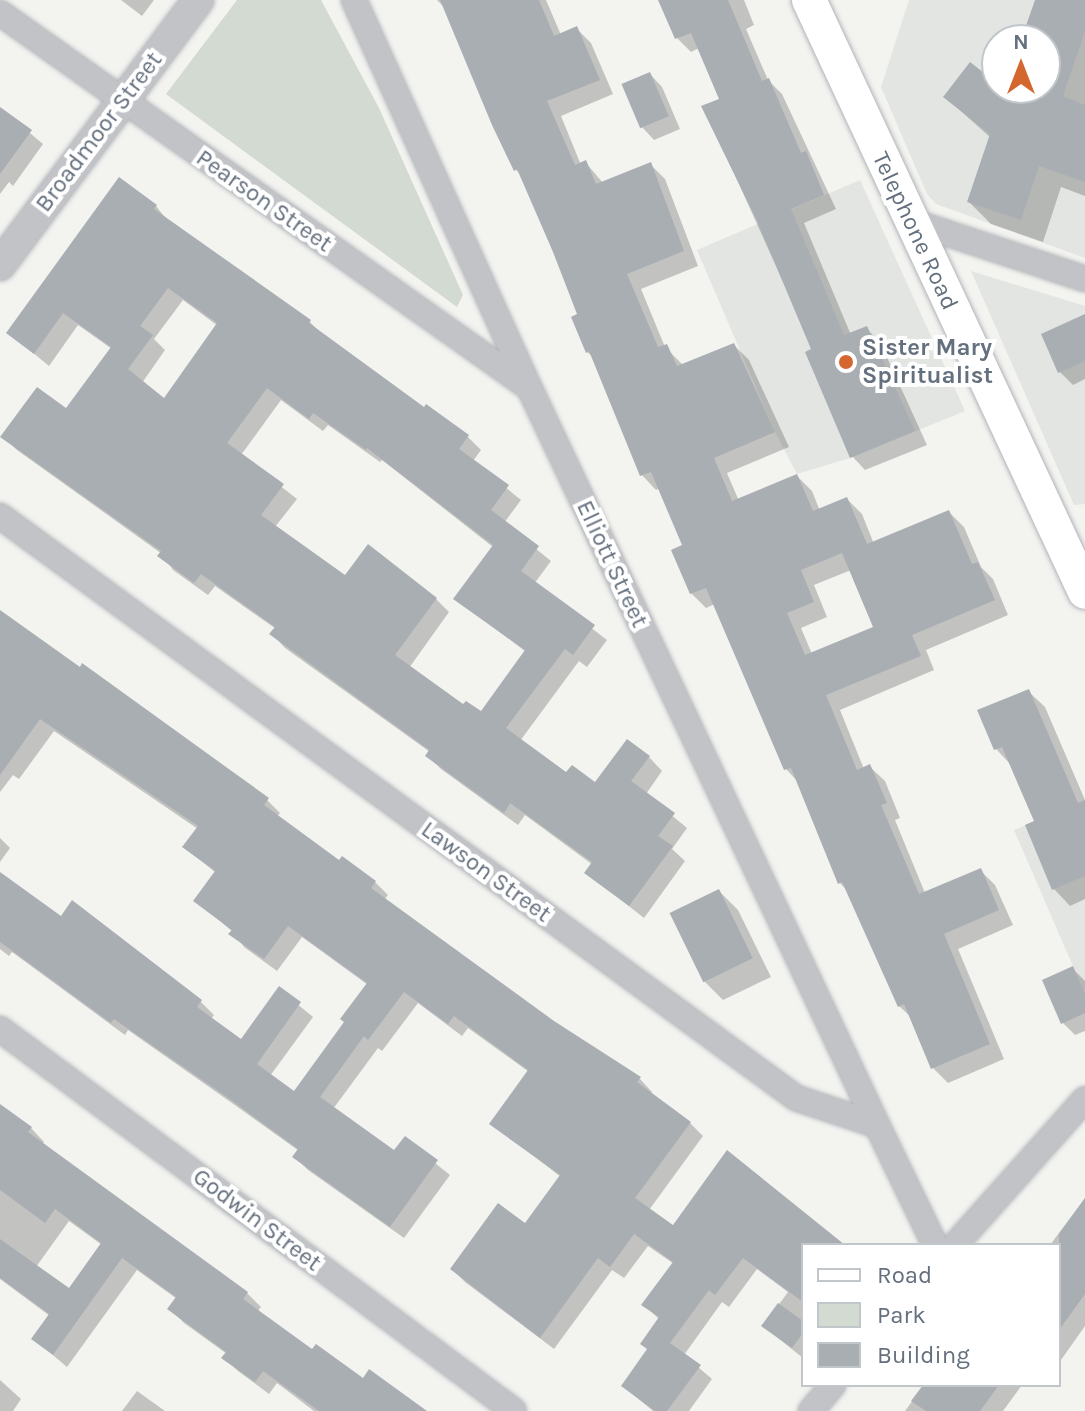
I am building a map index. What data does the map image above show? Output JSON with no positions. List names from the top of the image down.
{
  "streets": {
    "main road": ["Telephone Road"],
    "street": [
      "Broadmoor Street",
      "Pearson Street",
      "Elliott Street",
      "Lawson Street",
      "Godwin Street"
    ]
  },
  "crossings": [
    ["Broadmoor Street", "Pearson Street"],
    ["Pearson Street", "Elliott Street"],
    ["Elliott Street", "Lawson Street"]
  ],
  "places": ["Sister Mary Spiritualist"],
  "legend": ["Road", "Park", "Building"],
  "north": "top"
}
